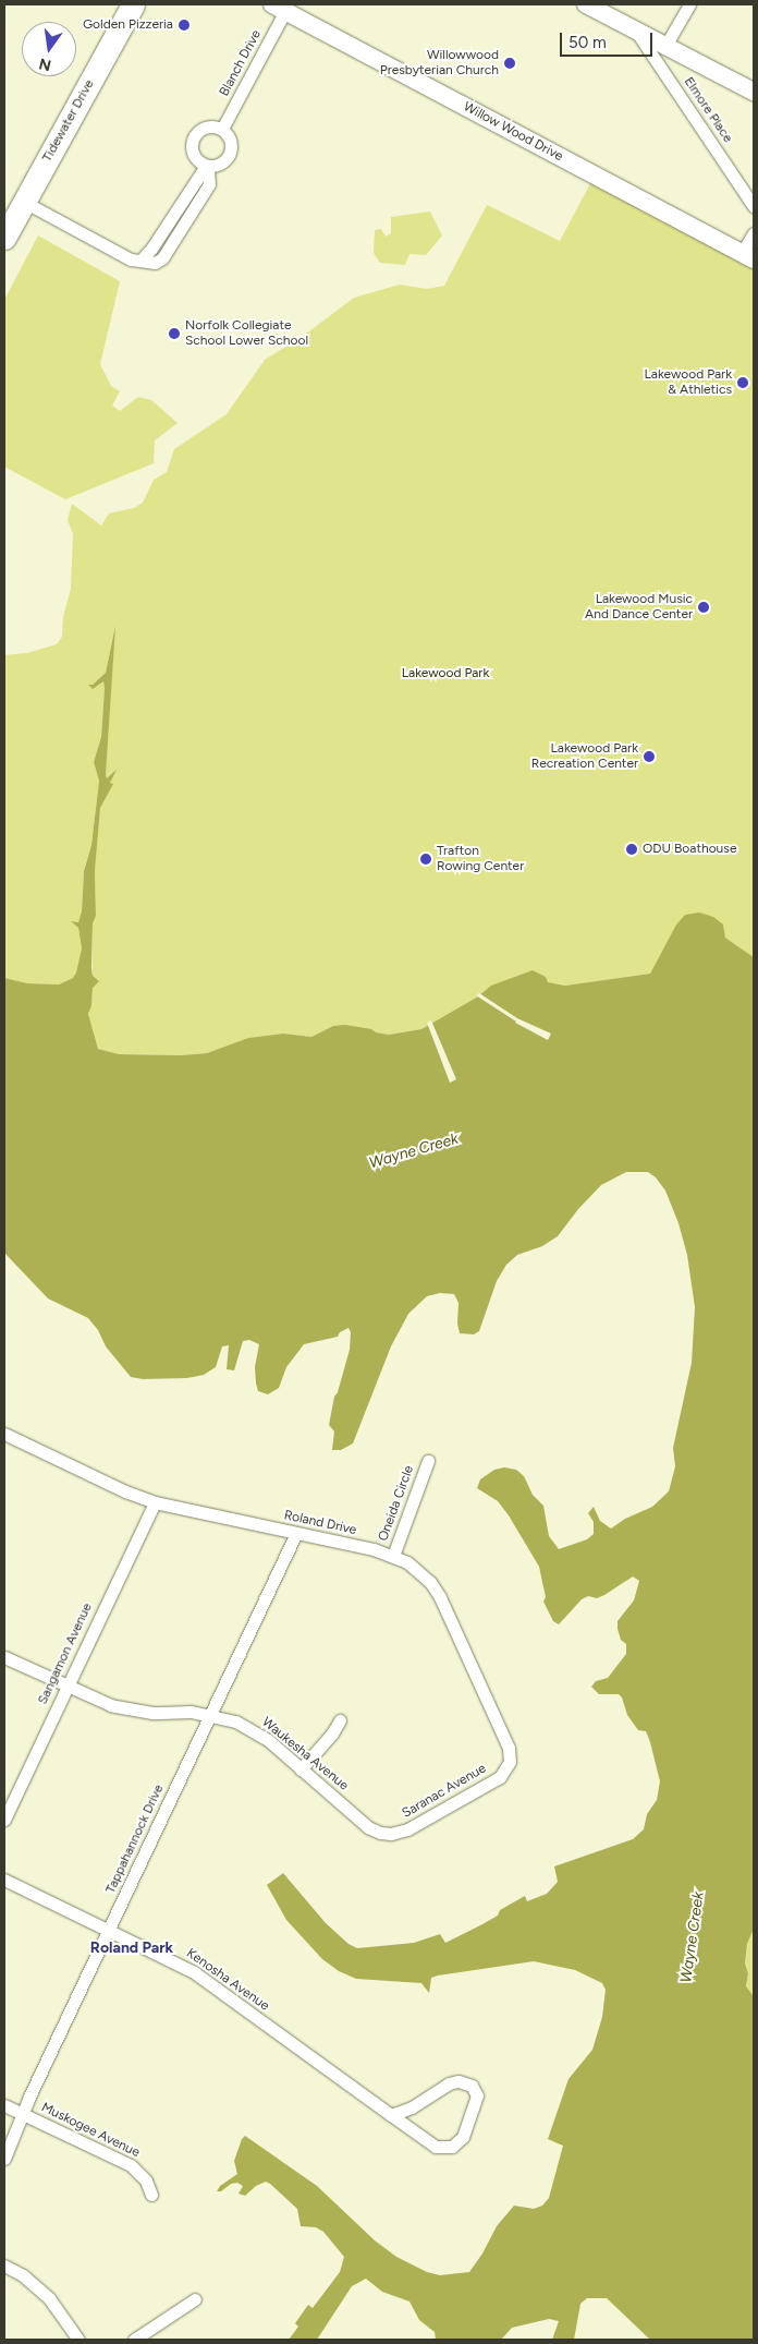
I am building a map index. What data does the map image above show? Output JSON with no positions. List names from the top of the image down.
{
  "streets": {
    "highway": ["Tidewater Drive"],
    "street": [
      "Blanch Drive",
      "Elmore Place",
      "Willow Wood Drive",
      "Oneida Circle",
      "Roland Drive",
      "Sangamon Avenue",
      "Waukesha Avenue",
      "Saranac Avenue",
      "Tappahannock Drive",
      "Kenosha Avenue",
      "Muskogee Avenue"
    ]
  },
  "crossings": [
    ["Blanch Drive", "Willow Wood Drive"],
    ["Oneida Circle", "Roland Drive"],
    ["Roland Drive", "Sangamon Avenue"],
    ["Roland Drive", "Saranac Avenue"],
    ["Roland Drive", "Tappahannock Drive"],
    ["Sangamon Avenue", "Waukesha Avenue"],
    ["Waukesha Avenue", "Saranac Avenue"],
    ["Waukesha Avenue", "Tappahannock Drive"],
    ["Tappahannock Drive", "Kenosha Avenue"],
    ["Tappahannock Drive", "Muskogee Avenue"]
  ],
  "districts": ["Roland Park"],
  "water": ["Wayne Creek"],
  "parks": ["Lakewood Park"],
  "places": [
    "Golden Pizzeria",
    "Willowwood Presbyterian Church",
    "Norfolk Collegiate School Lower School",
    "Lakewood Park & Athletics",
    "Lakewood Music And Dance Center",
    "Lakewood Park Recreation Center",
    "ODU Boathouse",
    "Trafton Rowing Center"
  ],
  "scale_bar": "50 m",
  "north": "bottom"
}
